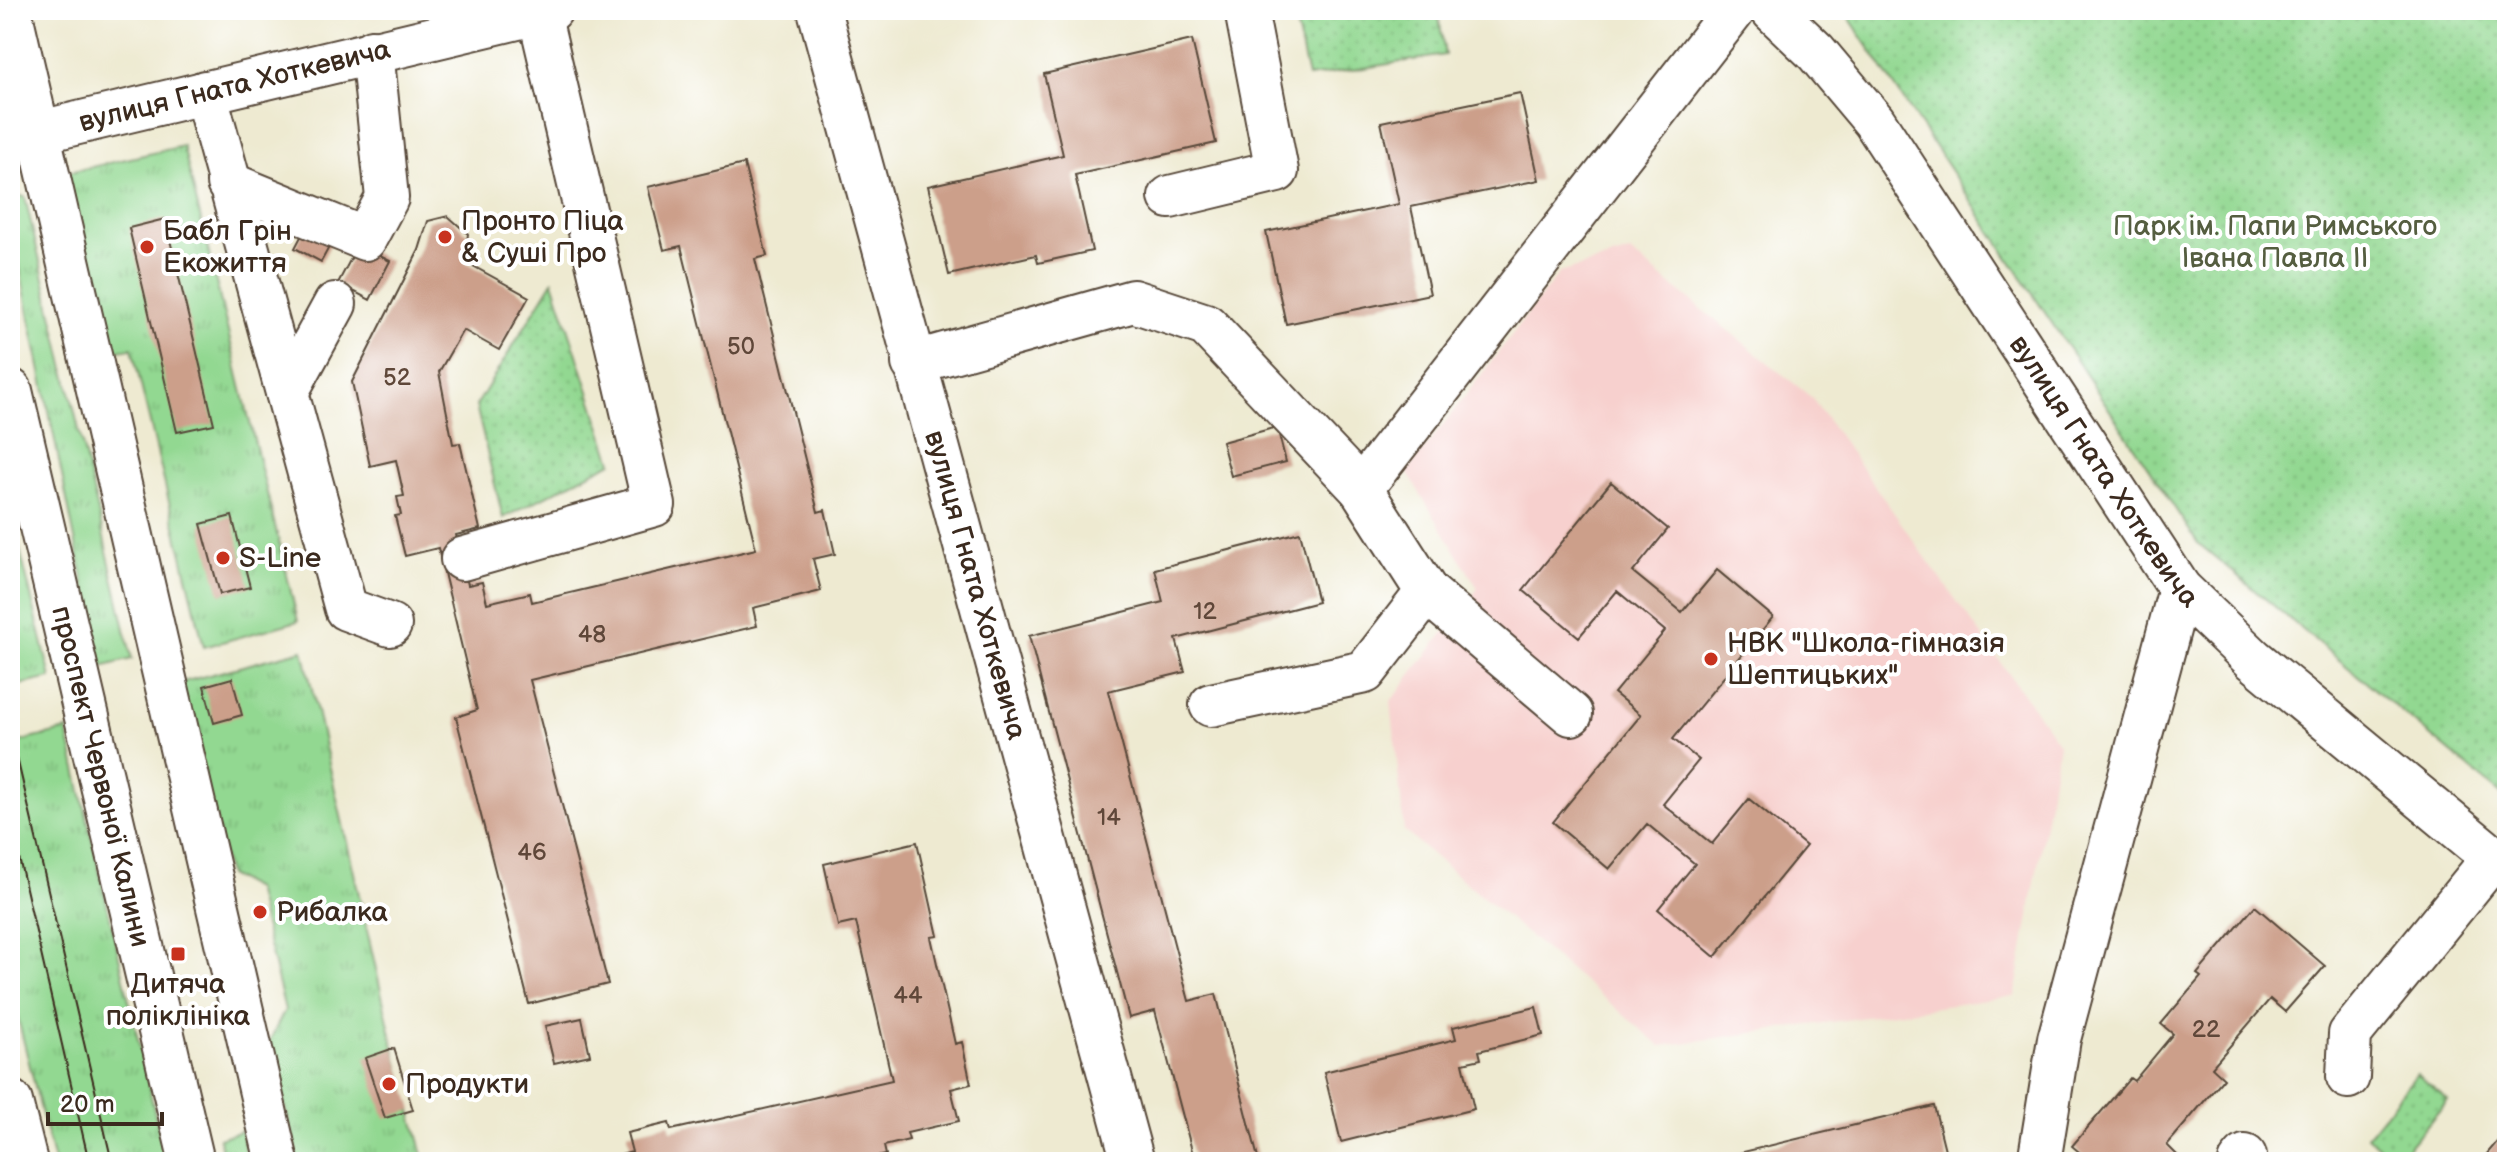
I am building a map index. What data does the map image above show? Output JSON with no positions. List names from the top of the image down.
{
  "streets": {
    "main road": ["проспект Червоної Калини"],
    "street": ["вулиця Гната Хоткевича"]
  },
  "parks": ["Парк ім. Папи Римського Івана Павла ІІ"],
  "places": {
    "other": [
      "Пронто Піца & Суші Про",
      "Бабл Грін Eкожиття",
      "S-Line",
      "НВК \"Школа-гімназія Шептицьких\"",
      "Рибалка",
      "Продукти"
    ],
    "transit": ["Дитяча поліклініка"]
  },
  "house_numbers": [
    "50",
    "52",
    "12",
    "48",
    "14",
    "46",
    "44",
    "22"
  ],
  "scale_bar": "20 m"
}
